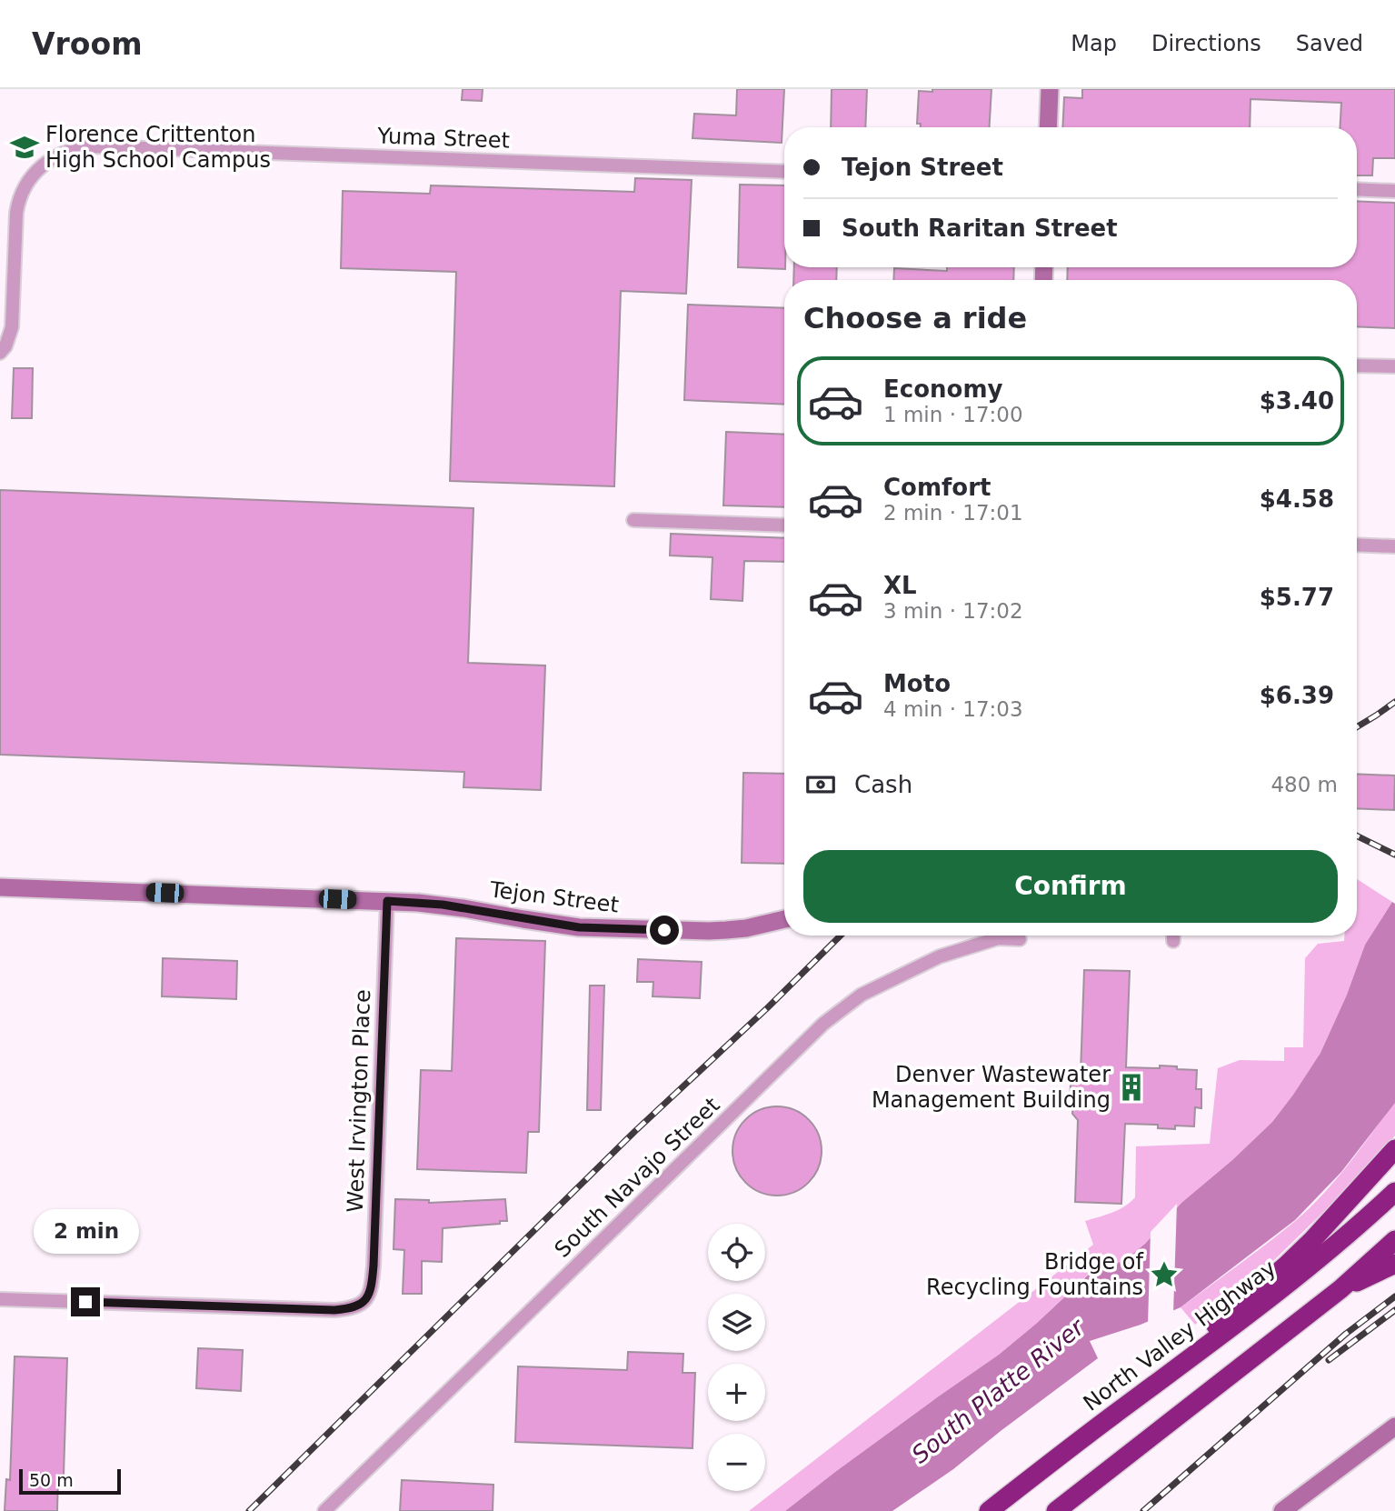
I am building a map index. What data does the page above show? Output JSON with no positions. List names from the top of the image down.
{
  "streets": {
    "highway": ["North Valley Highway"],
    "street": [
      "Yuma Street",
      "Tejon Street",
      "West Irvington Place",
      "South Navajo Street"
    ]
  },
  "crossings": [
    ["Tejon Street", "West Irvington Place"]
  ],
  "water": ["South Platte River"],
  "places": {
    "school or university": ["Florence Crittenton High School Campus"],
    "building": ["Denver Wastewater Management Building"],
    "place": ["Bridge of Recycling Fountains"]
  },
  "scale_bar": "50 m",
  "page": {
    "header": "Vroom",
    "nav": ["Map", "Directions", "Saved"],
    "banner": ["Tejon Street", "South Raritan Street"],
    "heading": "Choose a ride",
    "list": [
      {
        "name": "Economy",
        "note": "1 min · 17:00",
        "value": "$3.40"
      },
      {
        "name": "Comfort",
        "note": "2 min · 17:01",
        "value": "$4.58"
      },
      {
        "name": "XL",
        "note": "3 min · 17:02",
        "value": "$5.77"
      },
      {
        "name": "Moto",
        "note": "4 min · 17:03",
        "value": "$6.39"
      }
    ],
    "pay": ["Cash", "480 m"],
    "buttons": "Confirm",
    "bubble": "2 min",
    "map_buttons": ["+", "−"],
    "scale": "50 m"
  }
}
